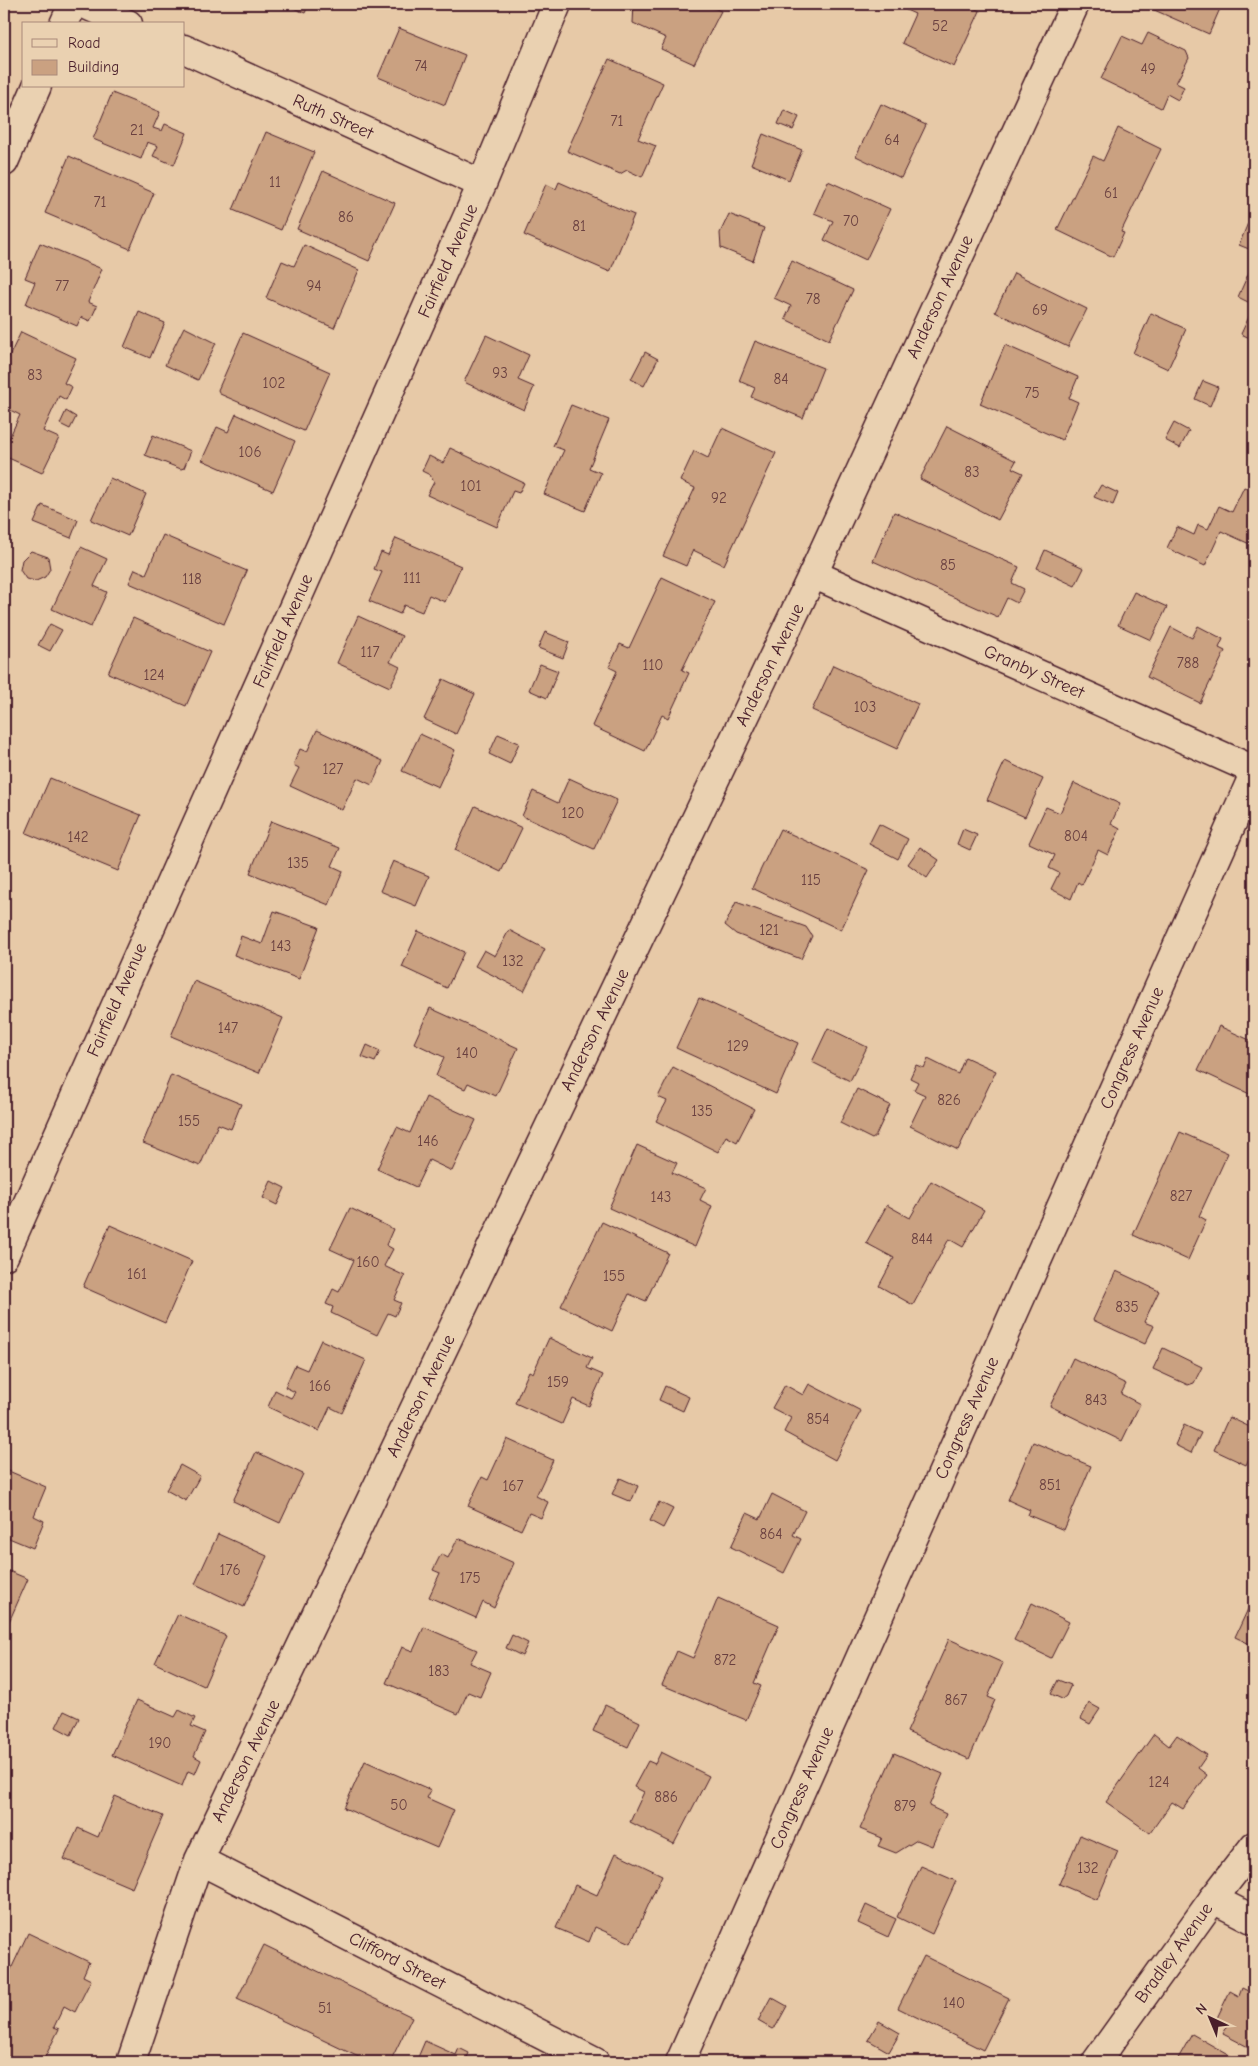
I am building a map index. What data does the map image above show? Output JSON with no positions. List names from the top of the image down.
{
  "streets": {
    "street": [
      "Ruth Street",
      "Fairfield Avenue",
      "Anderson Avenue",
      "Granby Street",
      "Congress Avenue",
      "Bradley Avenue",
      "Clifford Street"
    ]
  },
  "crossings": [
    ["Ruth Street", "Fairfield Avenue"],
    ["Anderson Avenue", "Granby Street"],
    ["Anderson Avenue", "Clifford Street"]
  ],
  "house_numbers": [
    "52",
    "74",
    "49",
    "71",
    "21",
    "64",
    "11",
    "61",
    "71",
    "86",
    "70",
    "81",
    "77",
    "94",
    "78",
    "69",
    "93",
    "83",
    "84",
    "102",
    "75",
    "106",
    "83",
    "101",
    "92",
    "85",
    "111",
    "118",
    "117",
    "788",
    "110",
    "124",
    "103",
    "127",
    "120",
    "804",
    "142",
    "135",
    "115",
    "121",
    "143",
    "132",
    "147",
    "129",
    "140",
    "826",
    "135",
    "155",
    "146",
    "827",
    "143",
    "844",
    "160",
    "161",
    "155",
    "835",
    "159",
    "166",
    "843",
    "854",
    "851",
    "167",
    "864",
    "176",
    "175",
    "872",
    "183",
    "867",
    "190",
    "124",
    "886",
    "50",
    "879",
    "132",
    "140",
    "51"
  ],
  "legend": ["Road", "Building"],
  "north": "top left"
}
